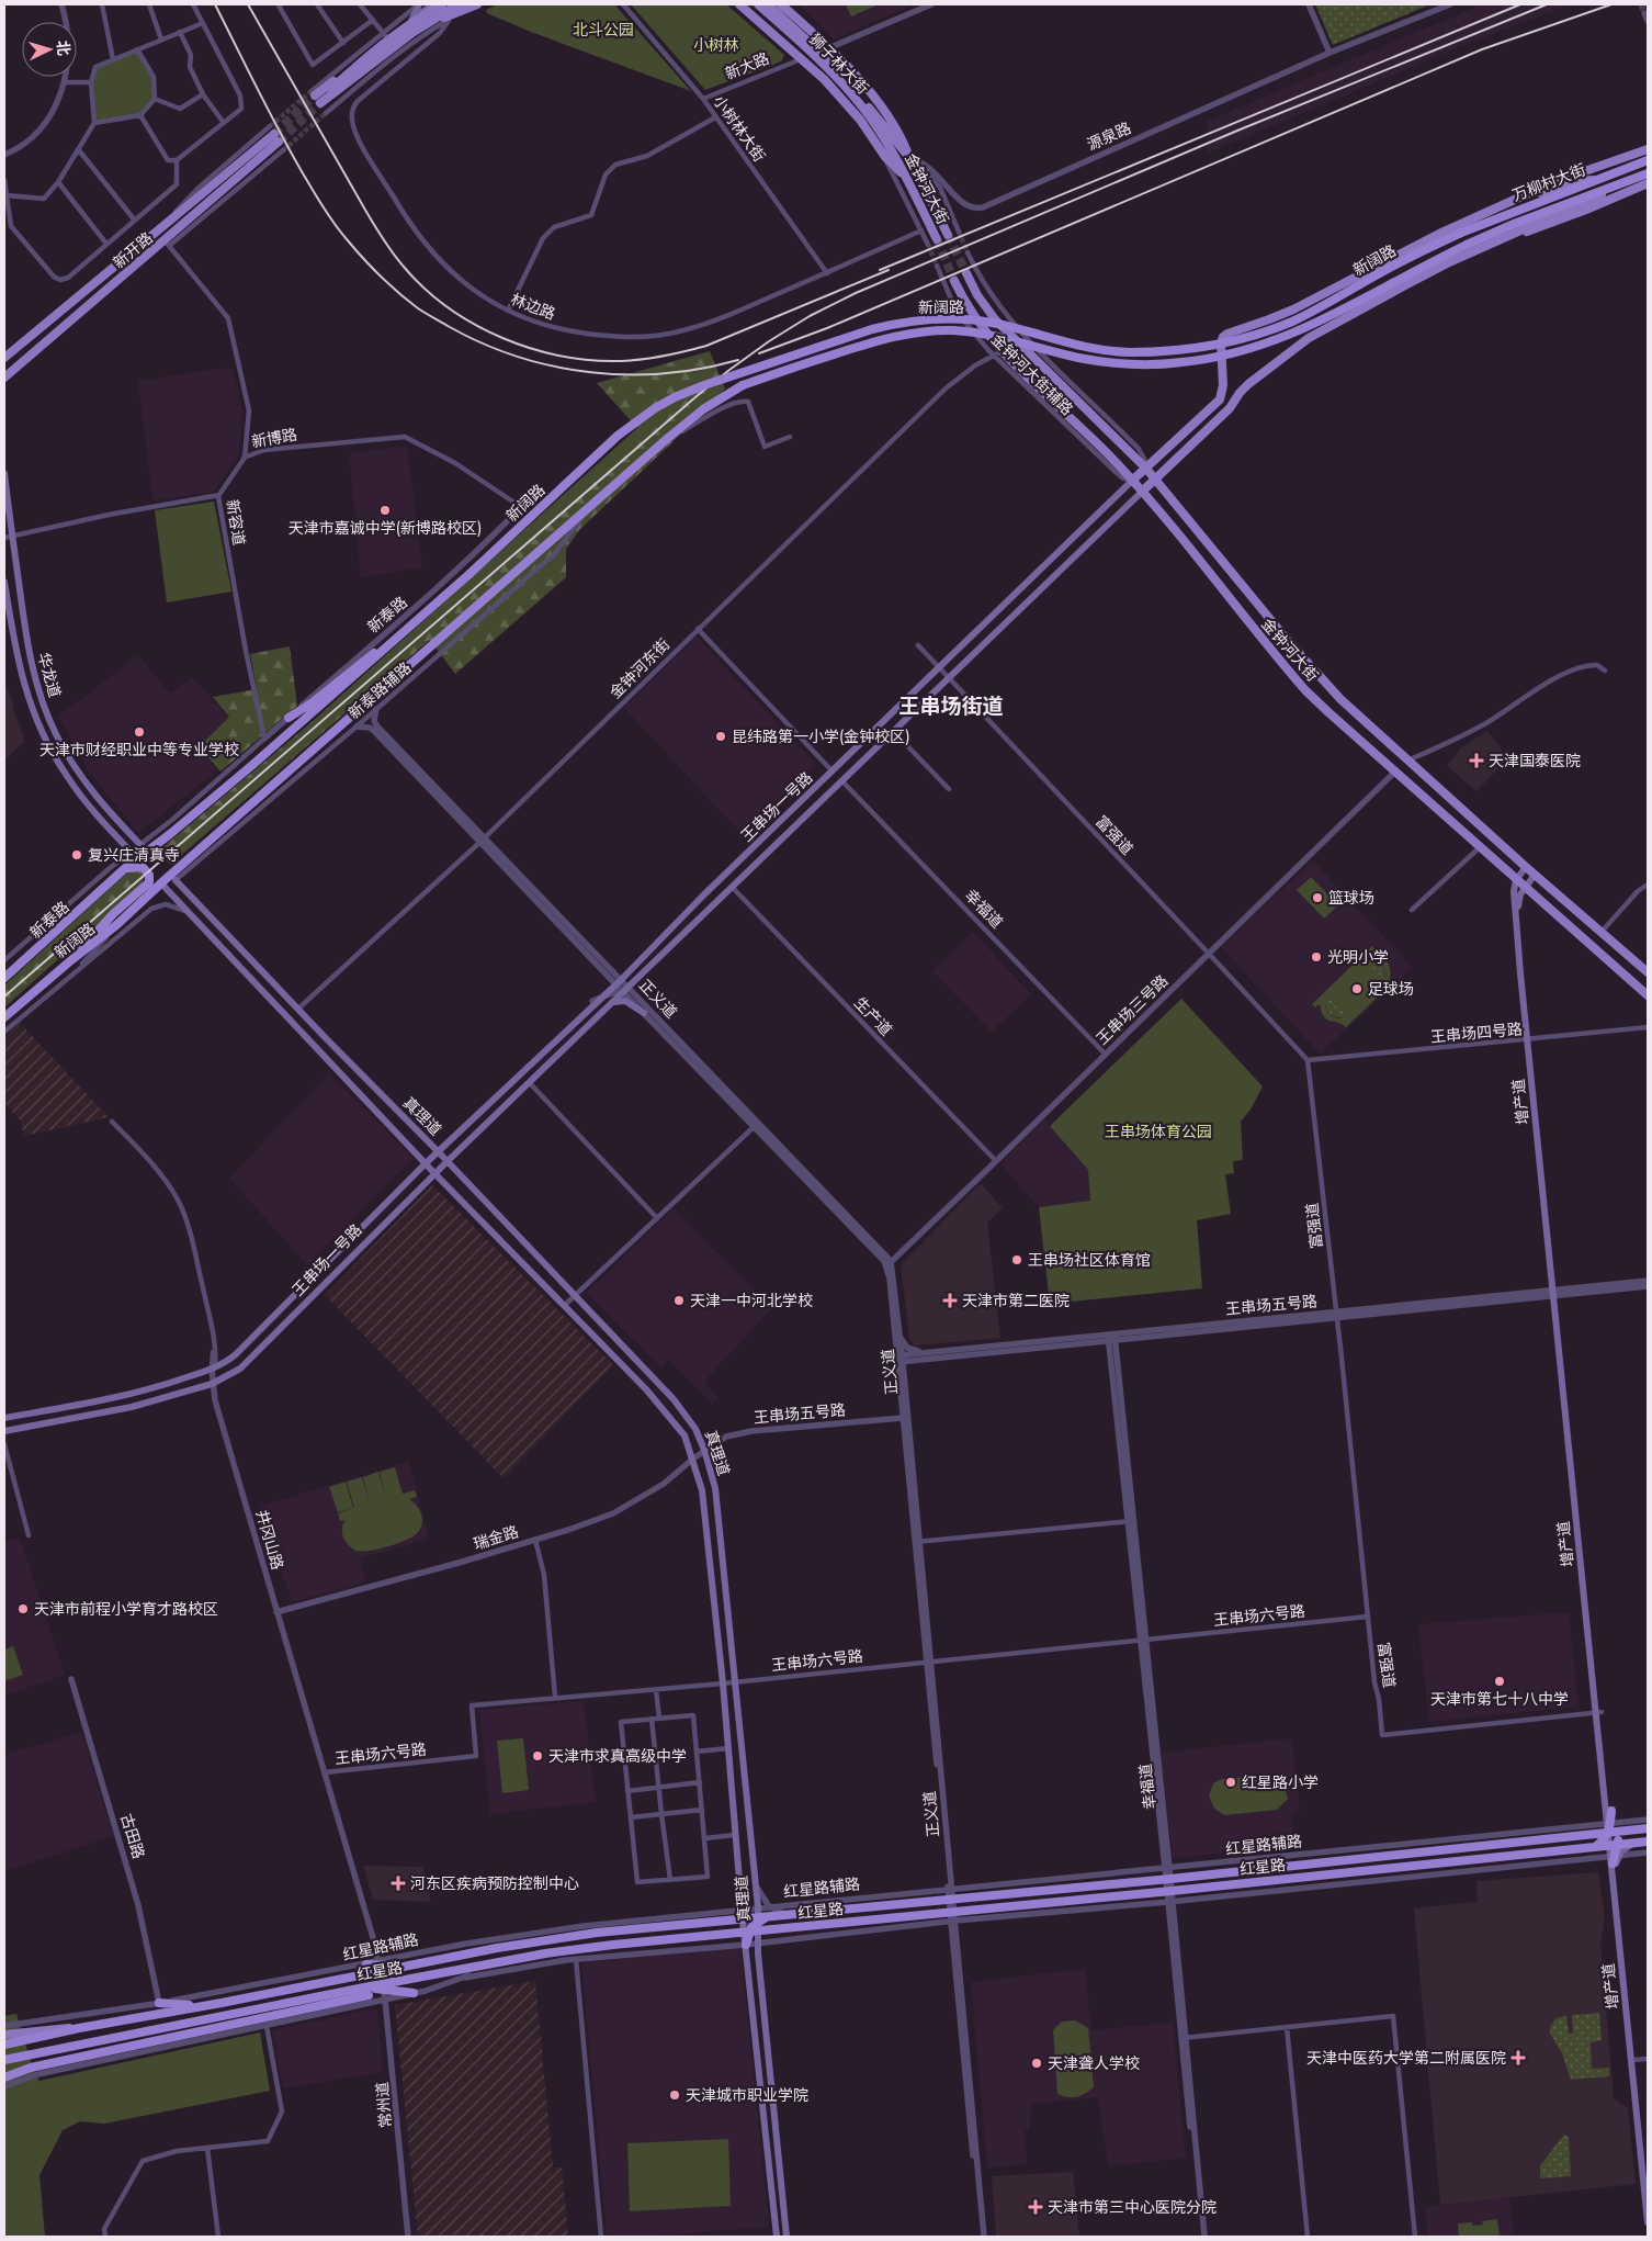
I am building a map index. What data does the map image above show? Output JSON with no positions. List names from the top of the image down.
{
  "streets": {
    "highway": [
      "万柳村大街",
      "新阔路",
      "新泰路",
      "红星路"
    ],
    "main road": [
      "狮子林大街",
      "金钟河大街",
      "新开路",
      "华龙道",
      "王串场一号路",
      "增产道",
      "真理道"
    ],
    "street": [
      "新大路",
      "小树林大街",
      "源泉路",
      "林边路",
      "金钟河大街辅路",
      "新博路",
      "新容道",
      "金钟河东街",
      "新泰路辅路",
      "富强道",
      "幸福道",
      "正义道",
      "王串场三号路",
      "生产道",
      "王串场四号路",
      "王串场五号路",
      "瑞金路",
      "井冈山路",
      "王串场六号路",
      "古田路",
      "红星路辅路",
      "常州道"
    ]
  },
  "crossings": [
    ["狮子林大街", "金钟河大街"],
    ["新大路", "小树林大街"],
    ["小树林大街", "林边路"],
    ["源泉路", "金钟河大街"],
    ["万柳村大街", "新阔路"],
    ["金钟河大街", "金钟河大街辅路"],
    ["金钟河大街", "金钟河东街"],
    ["金钟河大街", "王串场一号路"],
    ["金钟河大街", "王串场三号路"],
    ["金钟河大街", "增产道"],
    ["新阔路", "新泰路"],
    ["新阔路", "新泰路辅路"],
    ["新阔路", "真理道"],
    ["金钟河大街辅路", "金钟河东街"],
    ["金钟河大街辅路", "王串场一号路"],
    ["新博路", "新容道"],
    ["新博路", "新泰路"],
    ["新容道", "新泰路"],
    ["新泰路", "华龙道"],
    ["金钟河东街", "正义道"],
    ["金钟河东街", "真理道"],
    ["新泰路辅路", "正义道"],
    ["新泰路辅路", "真理道"],
    ["王串场一号路", "富强道"],
    ["王串场一号路", "幸福道"],
    ["王串场一号路", "正义道"],
    ["王串场一号路", "生产道"],
    ["王串场一号路", "真理道"],
    ["王串场一号路", "井冈山路"],
    ["富强道", "王串场三号路"],
    ["富强道", "王串场四号路"],
    ["富强道", "增产道"],
    ["富强道", "王串场五号路"],
    ["富强道", "王串场六号路"],
    ["幸福道", "王串场三号路"],
    ["幸福道", "王串场五号路"],
    ["幸福道", "王串场六号路"],
    ["幸福道", "红星路辅路"],
    ["幸福道", "红星路"],
    ["正义道", "王串场三号路"],
    ["正义道", "王串场五号路"],
    ["正义道", "王串场六号路"],
    ["正义道", "红星路辅路"],
    ["正义道", "红星路"],
    ["王串场三号路", "生产道"],
    ["王串场四号路", "增产道"],
    ["增产道", "王串场五号路"],
    ["增产道", "红星路辅路"],
    ["增产道", "红星路"],
    ["真理道", "王串场五号路"],
    ["真理道", "瑞金路"],
    ["真理道", "王串场六号路"],
    ["真理道", "红星路辅路"],
    ["真理道", "红星路"],
    ["王串场五号路", "瑞金路"],
    ["瑞金路", "井冈山路"],
    ["井冈山路", "王串场六号路"],
    ["井冈山路", "红星路辅路"],
    ["井冈山路", "红星路"],
    ["井冈山路", "常州道"],
    ["古田路", "红星路辅路"],
    ["红星路辅路", "红星路"],
    ["红星路辅路", "常州道"],
    ["红星路", "常州道"]
  ],
  "districts": ["王串场街道"],
  "parks": ["北斗公园", "小树林", "王串场体育公园"],
  "places": {
    "other": [
      "天津市嘉诚中学(新博路校区)",
      "天津市财经职业中等专业学校",
      "昆纬路第一小学(金钟校区)",
      "复兴庄清真寺",
      "篮球场",
      "光明小学",
      "足球场",
      "王串场社区体育馆",
      "天津一中河北学校",
      "天津市前程小学育才路校区",
      "天津市第七十八中学",
      "天津市求真高级中学",
      "红星路小学",
      "天津聋人学校",
      "天津城市职业学院"
    ],
    "health": [
      "天津国泰医院",
      "天津市第二医院",
      "河东区疾病预防控制中心",
      "天津中医药大学第二附属医院",
      "天津市第三中心医院分院"
    ]
  },
  "north": "right"
}
